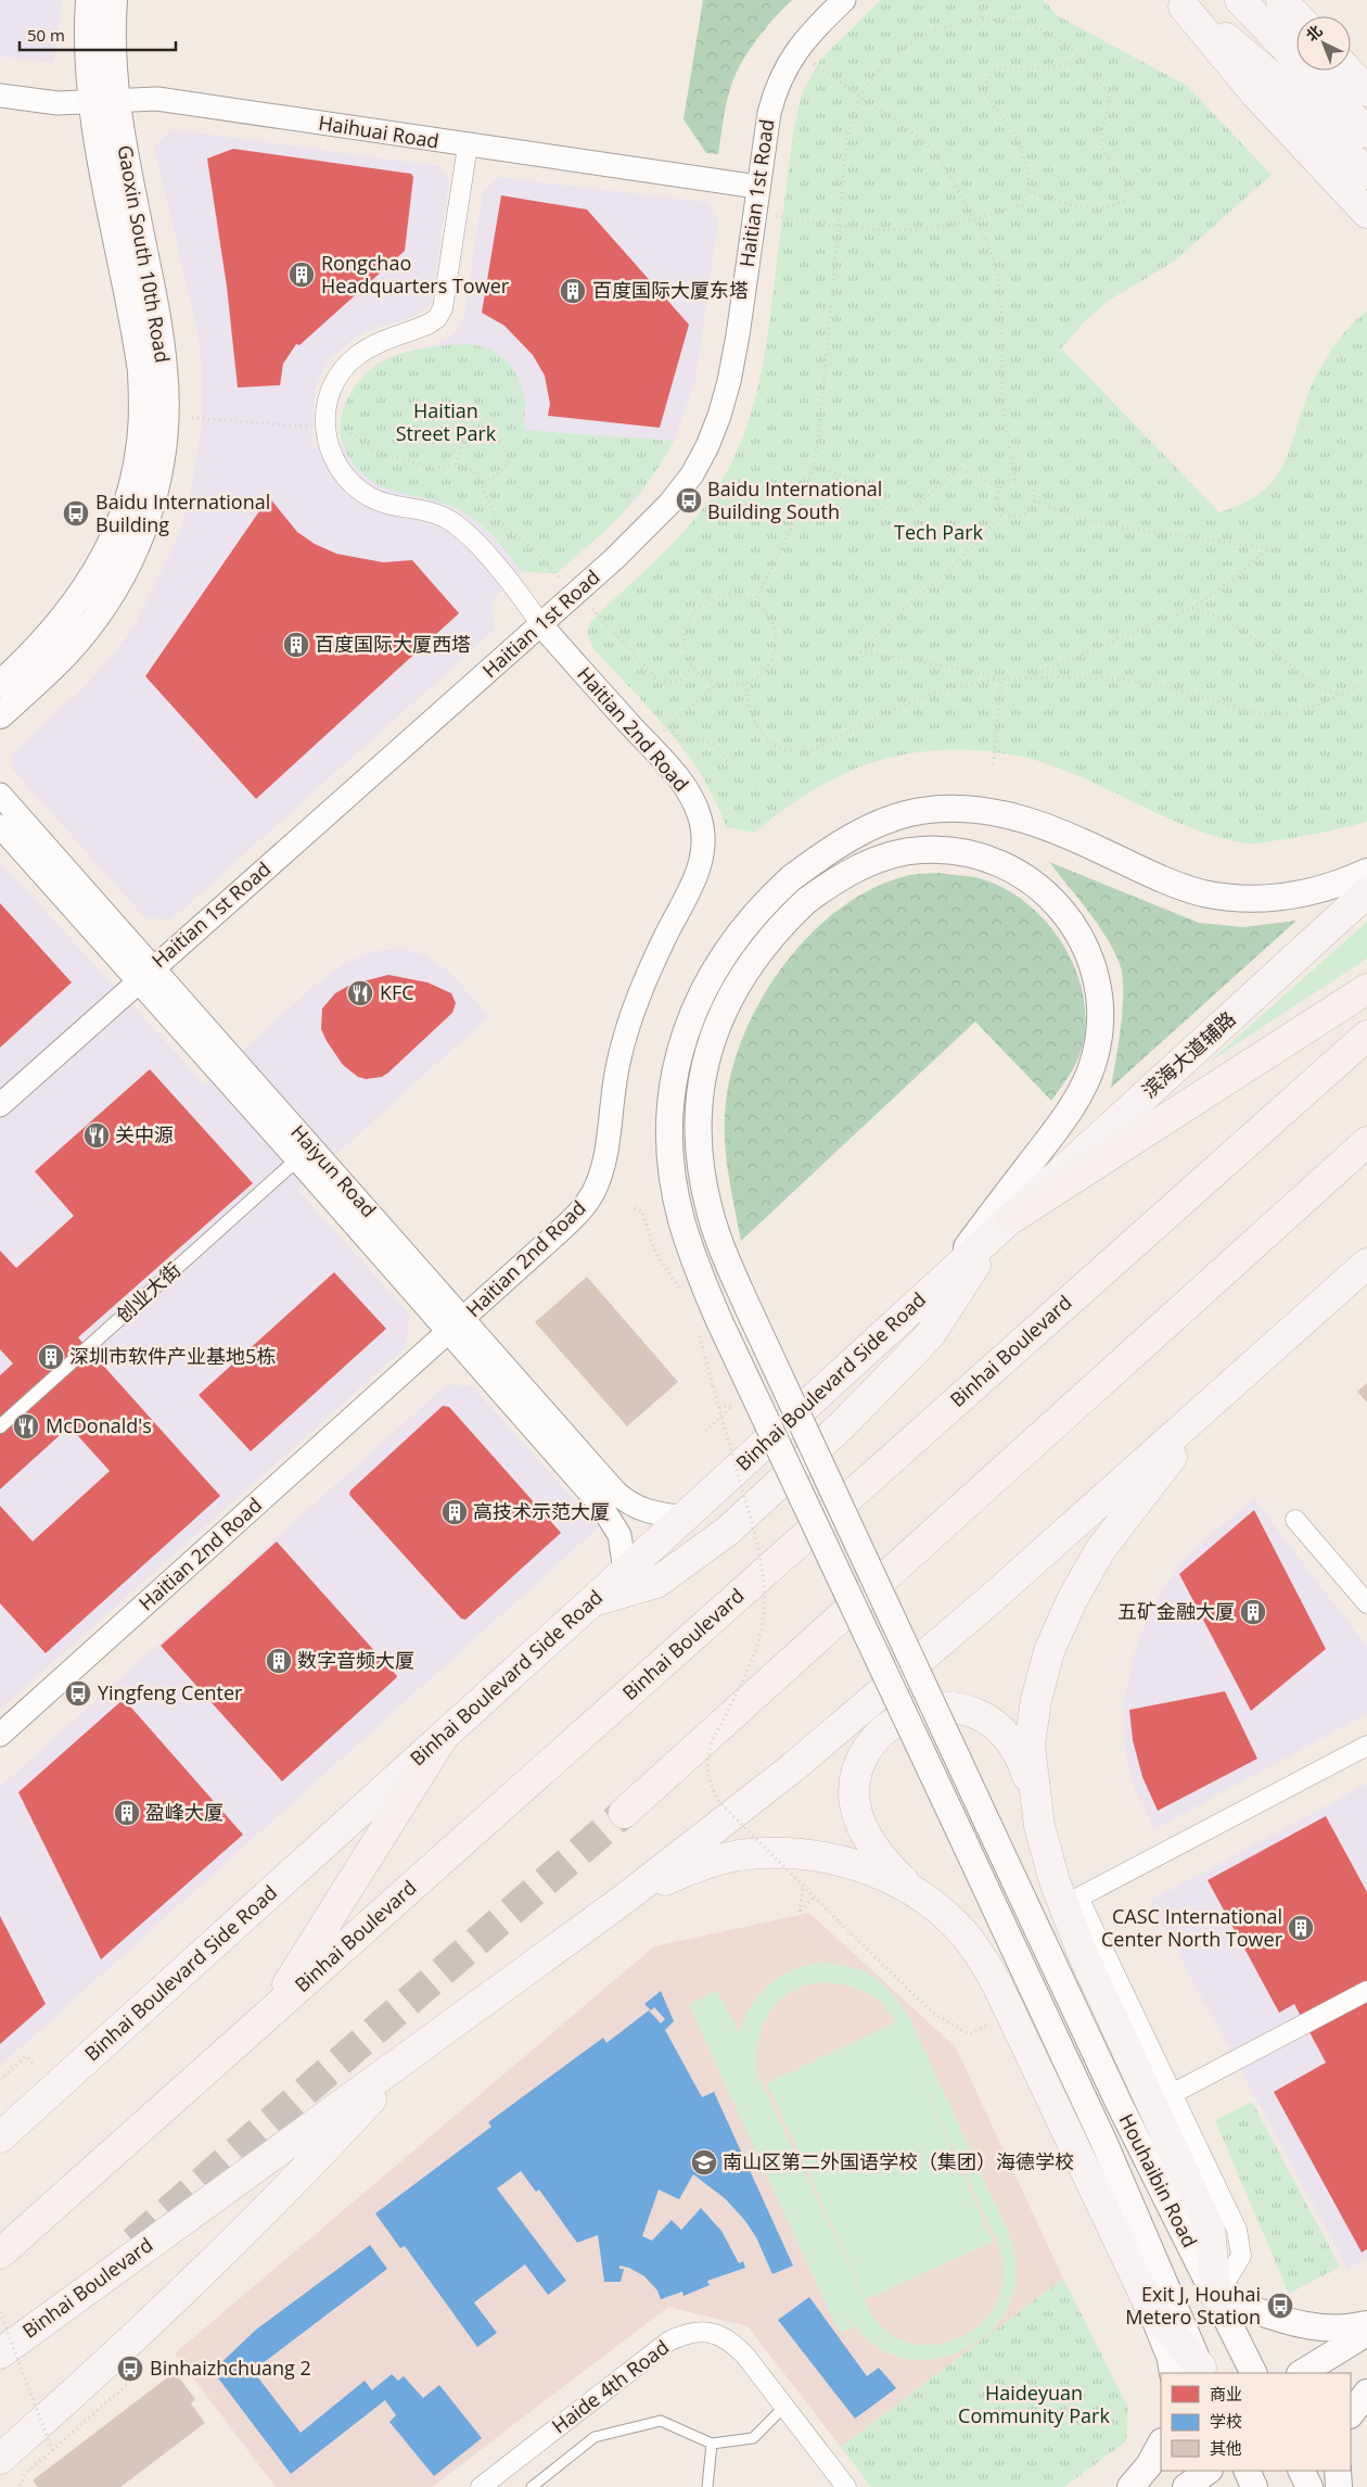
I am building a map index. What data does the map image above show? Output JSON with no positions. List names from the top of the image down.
{
  "streets": {
    "highway": ["Binhai Boulevard"],
    "main road": [
      "Gaoxin South 10th Road",
      "滨海大道辅路",
      "Binhai Boulevard Side Road",
      "Houhaibin Road"
    ],
    "street": [
      "Haihuai Road",
      "Haitian 1st Road",
      "Haitian 2nd Road",
      "Haiyun Road",
      "创业大街",
      "Haide 4th Road"
    ]
  },
  "crossings": [
    ["Haihuai Road", "Haitian 1st Road"],
    ["Haihuai Road", "Gaoxin South 10th Road"],
    ["Haitian 1st Road", "Haitian 2nd Road"],
    ["Haitian 1st Road", "Haiyun Road"],
    ["Haitian 2nd Road", "Haiyun Road"],
    ["滨海大道辅路", "Binhai Boulevard Side Road"],
    ["Haiyun Road", "创业大街"],
    ["Haiyun Road", "Binhai Boulevard Side Road"],
    ["Binhai Boulevard Side Road", "Houhaibin Road"]
  ],
  "parks": ["Haitian Street Park", "Tech Park", "Haideyuan Community Park"],
  "places": {
    "building": [
      "Rongchao Headquarters Tower",
      "百度国际大厦东塔",
      "百度国际大厦西塔",
      "深圳市软件产业基地5栋",
      "高技术示范大厦",
      "五矿金融大厦",
      "数字音频大厦",
      "盈峰大厦",
      "CASC International Center North Tower"
    ],
    "bus stop": [
      "Baidu International Building South",
      "Baidu International Building",
      "Yingfeng Center",
      "Exit J, Houhai Metero Station",
      "Binhaizhchuang 2"
    ],
    "restaurant": ["KFC", "关中源", "McDonald's"],
    "school or university": ["南山区第二外国语学校（集团）海德学校"]
  },
  "legend": ["商业", "学校", "其他"],
  "scale_bar": "50 m",
  "north": "top left"
}
